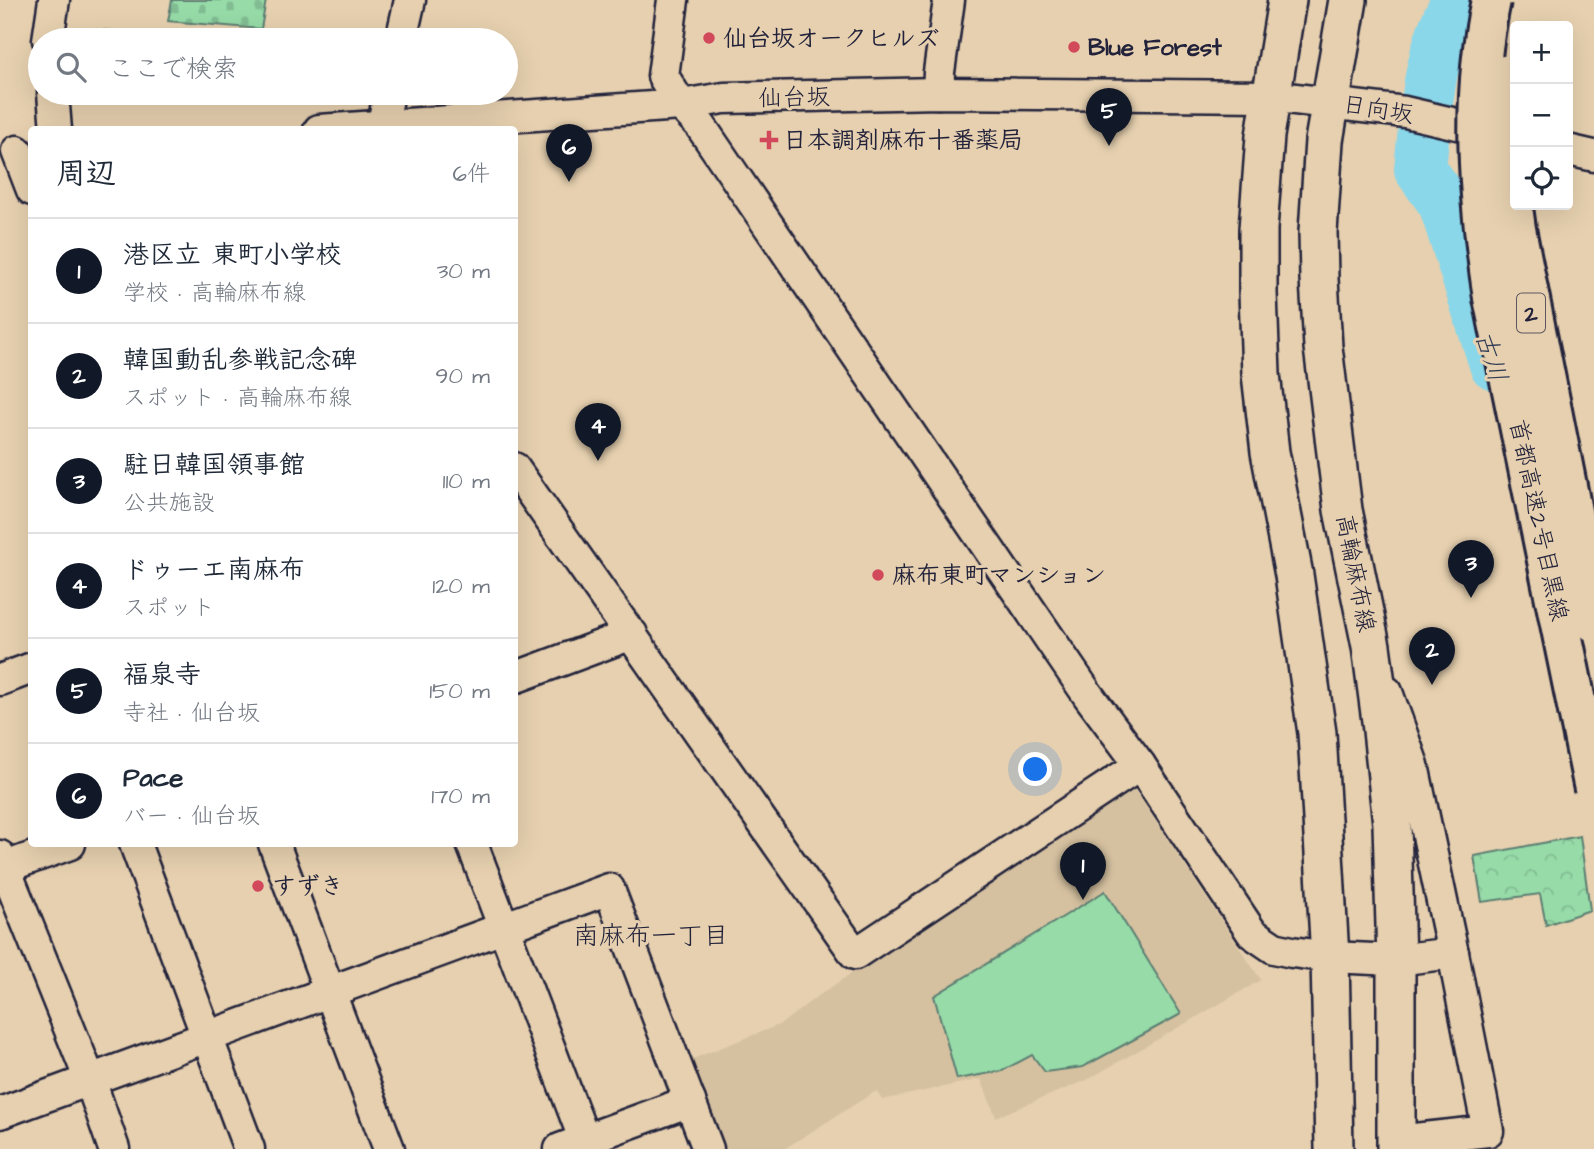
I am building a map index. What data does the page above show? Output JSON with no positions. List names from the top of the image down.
{
  "streets": {
    "highway": ["2", "首都高速2号目黒線"],
    "main road": ["高輪麻布線"],
    "street": ["仙台坂", "日向坂"]
  },
  "crossings": [
    ["仙台坂", "日向坂"],
    ["日向坂", "高輪麻布線"]
  ],
  "districts": ["南麻布一丁目"],
  "water": ["古川"],
  "places": {
    "other": [
      "仙台坂オークヒルズ",
      "Blue Forest",
      "麻布東町マンション",
      "すずき"
    ],
    "health": ["日本調剤麻布十番薬局"]
  },
  "page": {
    "map_buttons": ["+", "−"],
    "search": "ここで検索",
    "pins": [
      "5",
      "6",
      "4",
      "3",
      "2",
      "1"
    ],
    "heading": ["周辺", "6件"],
    "list": [
      {
        "mark": "1",
        "name": "港区立 東町小学校",
        "note": "学校 · 高輪麻布線",
        "value": "30 m"
      },
      {
        "mark": "2",
        "name": "韓国動乱参戦記念碑",
        "note": "スポット · 高輪麻布線",
        "value": "90 m"
      },
      {
        "mark": "3",
        "name": "駐日韓国領事館",
        "note": "公共施設",
        "value": "110 m"
      },
      {
        "mark": "4",
        "name": "ドゥーエ南麻布",
        "note": "スポット",
        "value": "120 m"
      },
      {
        "mark": "5",
        "name": "福泉寺",
        "note": "寺社 · 仙台坂",
        "value": "150 m"
      },
      {
        "mark": "6",
        "name": "Pace",
        "note": "バー · 仙台坂",
        "value": "170 m"
      }
    ]
  }
}
